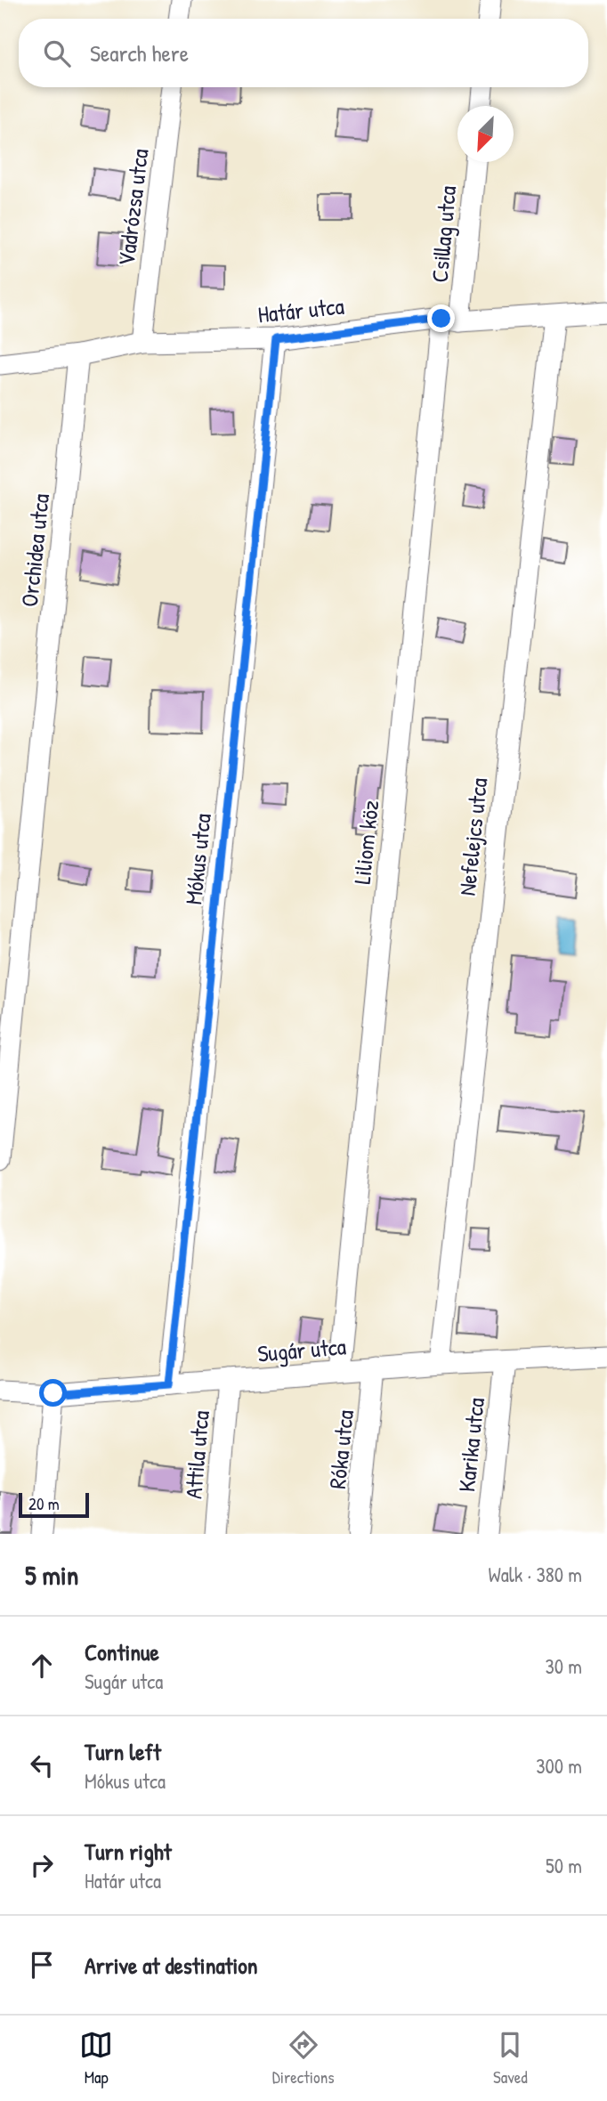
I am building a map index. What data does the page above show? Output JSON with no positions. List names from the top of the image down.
{
  "streets": {
    "street": [
      "Vadrózsa utca",
      "Csillag utca",
      "Határ utca",
      "Orchidea utca",
      "Nefelejcs utca",
      "Liliom köz",
      "Mókus utca",
      "Sugár utca",
      "Karika utca",
      "Róka utca",
      "Attila utca"
    ]
  },
  "crossings": [
    ["Vadrózsa utca", "Határ utca"],
    ["Csillag utca", "Határ utca"],
    ["Csillag utca", "Liliom köz"],
    ["Határ utca", "Orchidea utca"],
    ["Határ utca", "Nefelejcs utca"],
    ["Határ utca", "Liliom köz"],
    ["Határ utca", "Mókus utca"],
    ["Nefelejcs utca", "Sugár utca"],
    ["Liliom köz", "Sugár utca"],
    ["Mókus utca", "Sugár utca"],
    ["Sugár utca", "Karika utca"],
    ["Sugár utca", "Róka utca"],
    ["Sugár utca", "Attila utca"]
  ],
  "scale_bar": "20 m",
  "north": "bottom left",
  "page": {
    "search": "Search here",
    "scale": "20 m",
    "heading": ["5 min", "Walk · 380 m"],
    "list": [
      ["Continue", "Sugár utca", "30 m"],
      ["Turn left", "Mókus utca", "300 m"],
      ["Turn right", "Határ utca", "50 m"],
      "Arrive at destination"
    ],
    "nav": ["Map", "Directions", "Saved"]
  }
}
